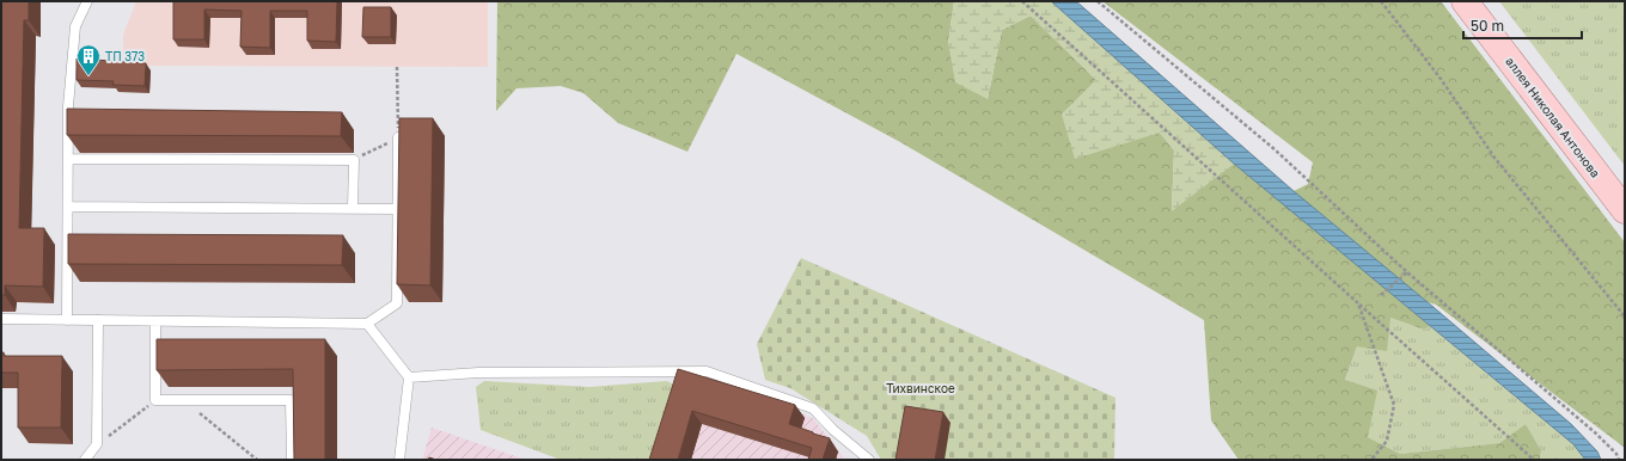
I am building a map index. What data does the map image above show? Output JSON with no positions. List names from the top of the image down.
{
  "streets": {
    "main road": ["аллея Николая Антонова"]
  },
  "parks": ["Тихвинское"],
  "places": {
    "building": ["ТП 373"]
  },
  "scale_bar": "50 m"
}
